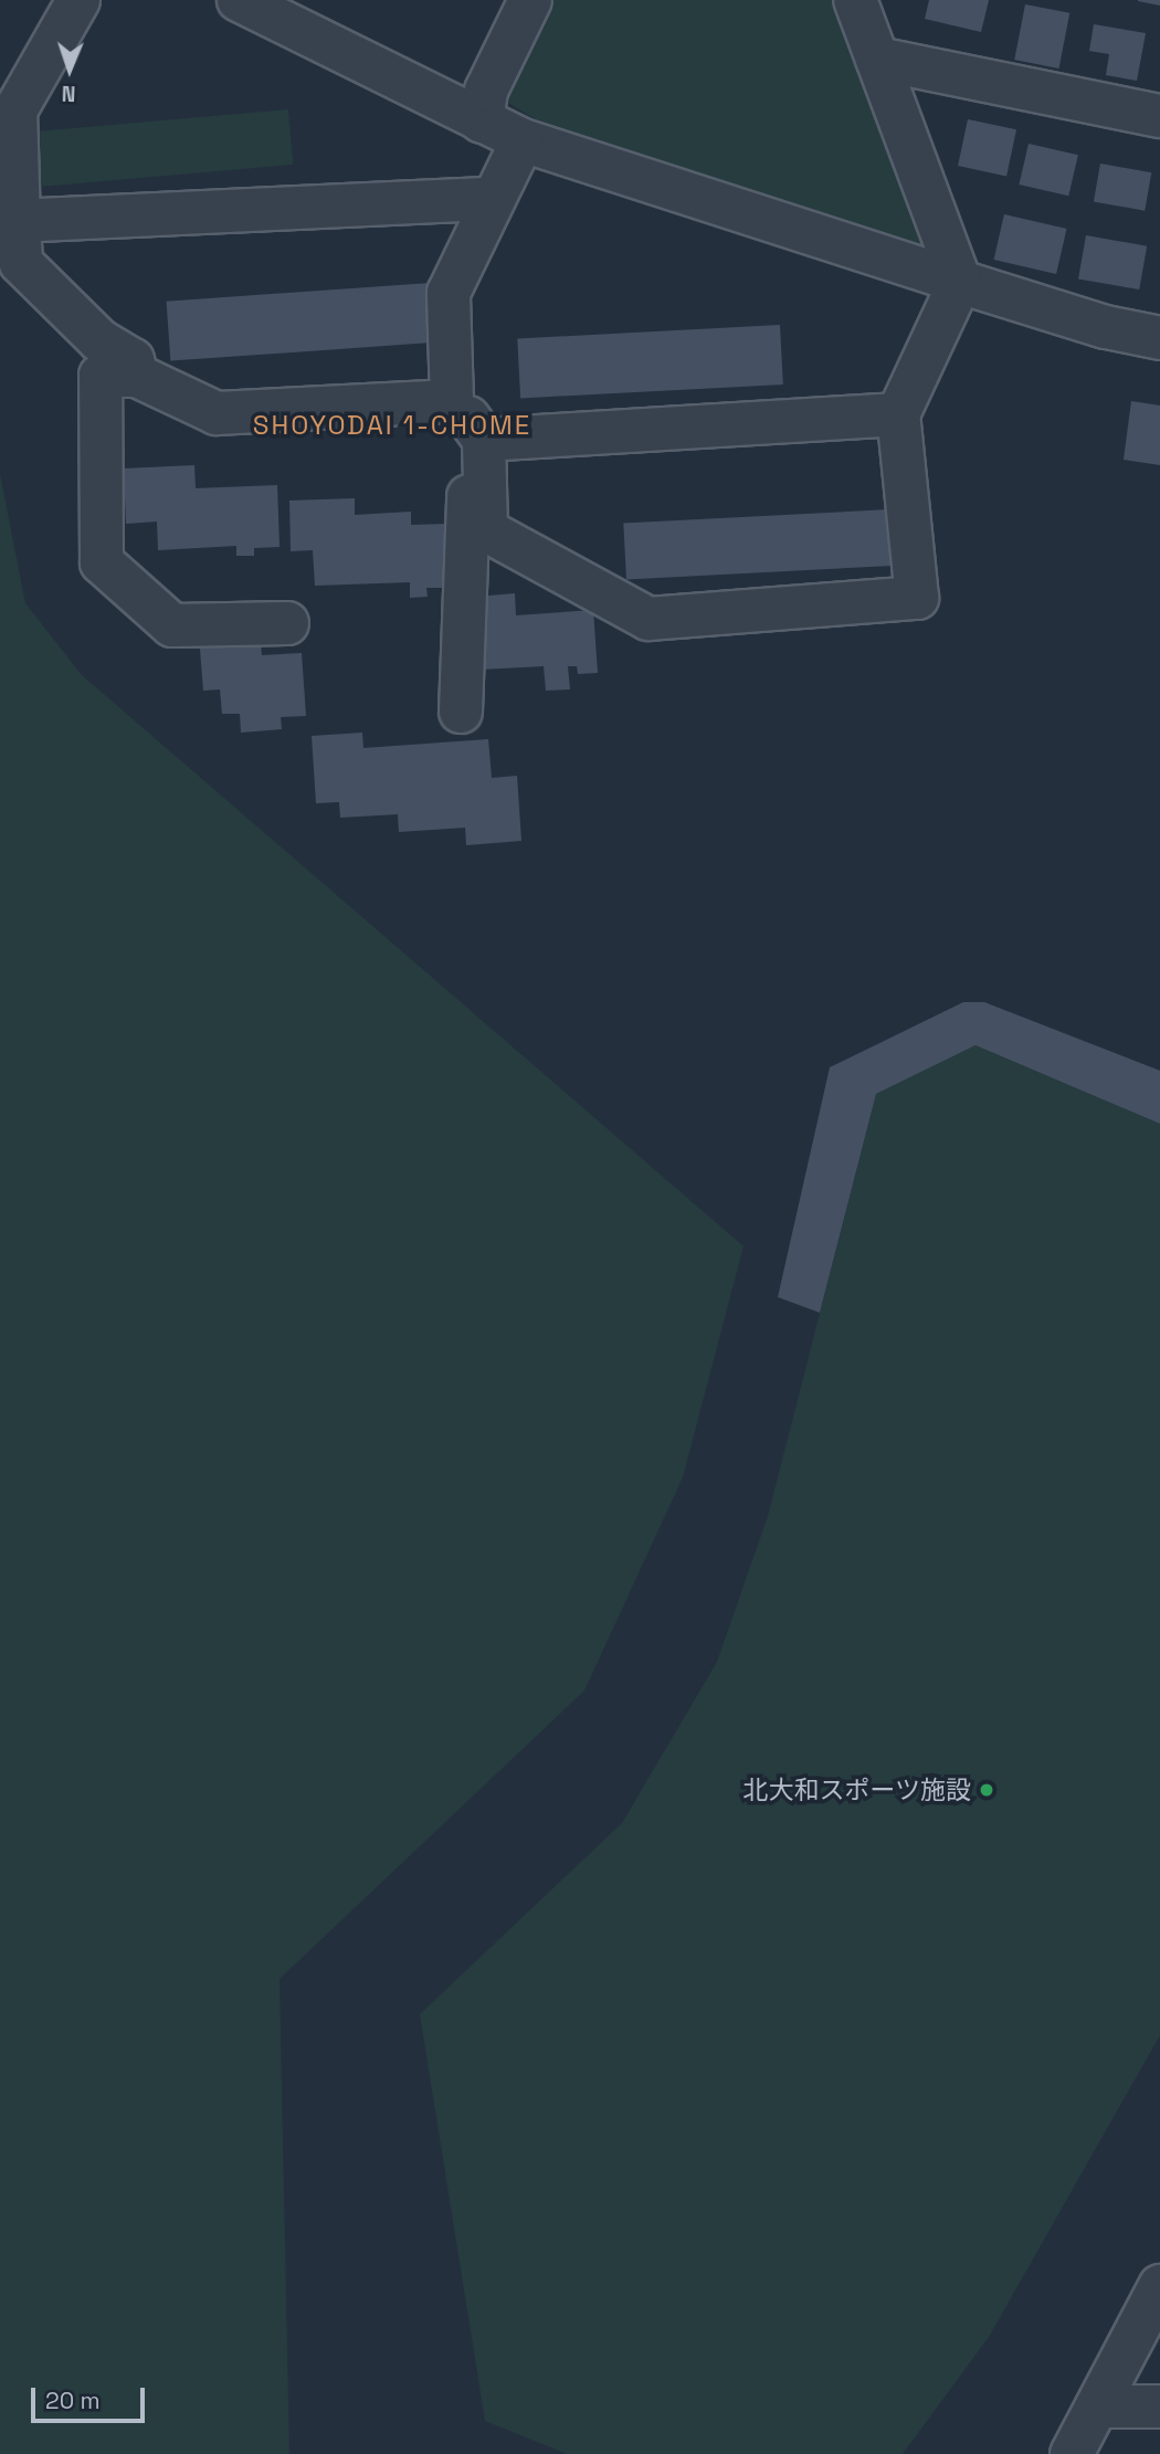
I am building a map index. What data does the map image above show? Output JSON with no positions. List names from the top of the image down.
{
  "districts": ["SHOYODAI 1-CHOME"],
  "places": ["北大和スポーツ施設"],
  "scale_bar": "20 m",
  "north": "bottom"
}
